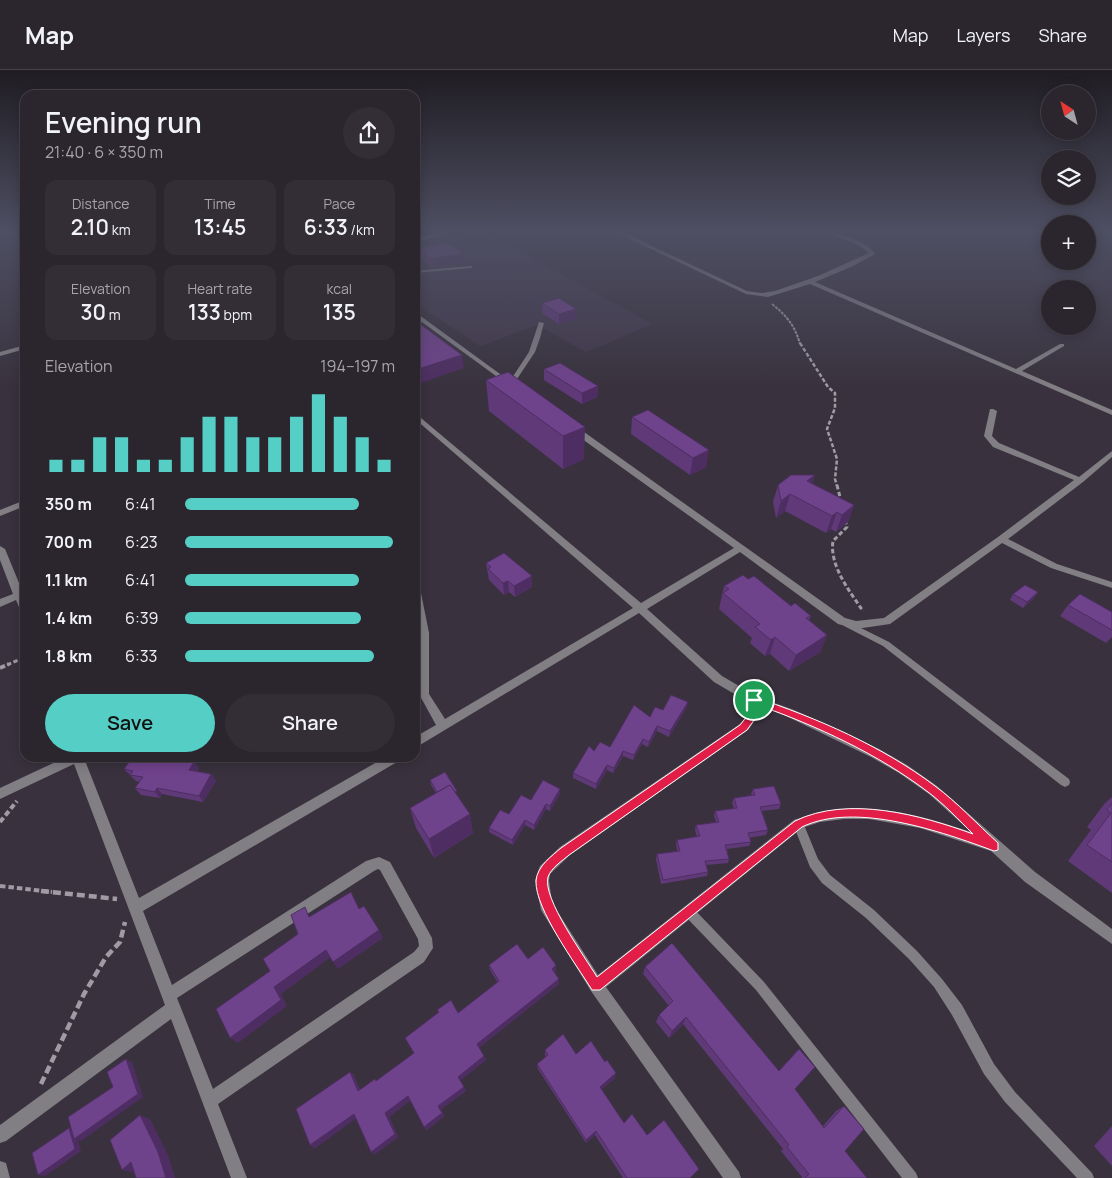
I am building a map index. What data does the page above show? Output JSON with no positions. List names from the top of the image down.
{
  "north": "top left",
  "page": {
    "header": "Map",
    "nav": ["Map", "Layers", "Share"],
    "map_buttons": ["+", "−"],
    "heading": ["Evening run", "21:40 · 6 × 350 m"],
    "stats": [
      ["Distance", "2.10 km"],
      ["Time", "13:45"],
      ["Pace", "6:33 /km"],
      ["Elevation", "30 m"],
      ["Heart rate", "133 bpm"],
      ["kcal", "135"]
    ],
    "chart": ["Elevation", "194–197 m"],
    "list": [
      {
        "name": "350 m",
        "note": "6:41"
      },
      {
        "name": "700 m",
        "note": "6:23"
      },
      {
        "name": "1.1 km",
        "note": "6:41"
      },
      {
        "name": "1.4 km",
        "note": "6:39"
      },
      {
        "name": "1.8 km",
        "note": "6:33"
      }
    ],
    "buttons": ["Save", "Share"]
  }
}
